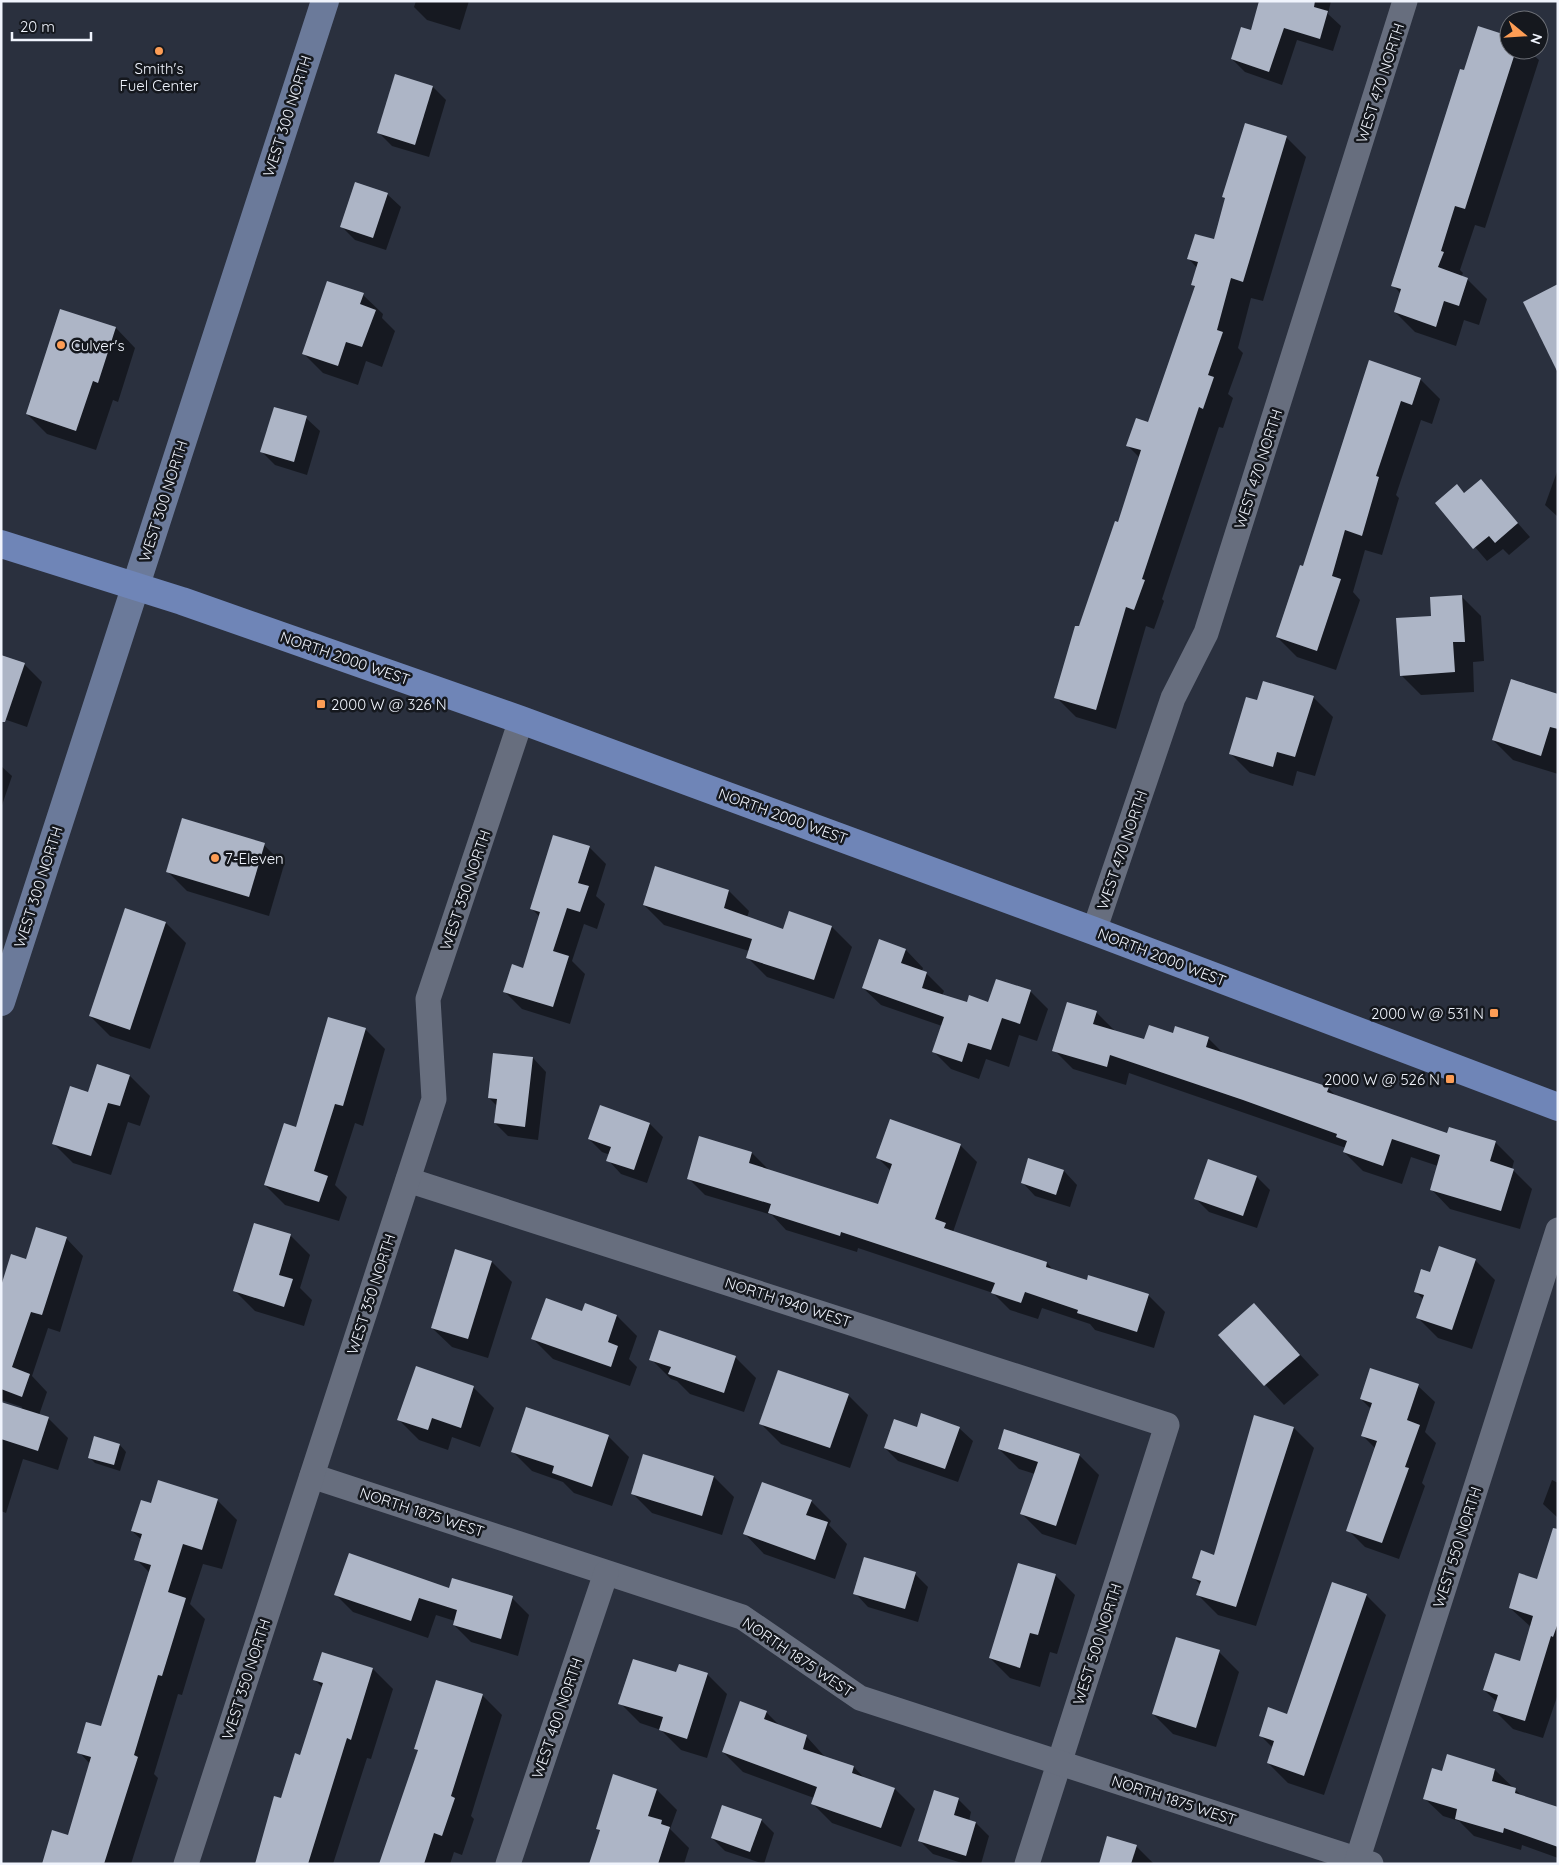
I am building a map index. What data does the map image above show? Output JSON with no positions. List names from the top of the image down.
{
  "streets": {
    "main road": ["WEST 300 NORTH", "NORTH 2000 WEST"],
    "street": [
      "WEST 470 NORTH",
      "WEST 350 NORTH",
      "NORTH 1940 WEST",
      "NORTH 1875 WEST",
      "WEST 550 NORTH",
      "WEST 500 NORTH",
      "WEST 400 NORTH"
    ]
  },
  "crossings": [
    ["WEST 470 NORTH", "NORTH 2000 WEST"],
    ["WEST 300 NORTH", "NORTH 2000 WEST"],
    ["NORTH 2000 WEST", "WEST 350 NORTH"],
    ["WEST 350 NORTH", "NORTH 1940 WEST"],
    ["WEST 350 NORTH", "NORTH 1875 WEST"],
    ["NORTH 1940 WEST", "WEST 500 NORTH"],
    ["NORTH 1875 WEST", "WEST 550 NORTH"],
    ["NORTH 1875 WEST", "WEST 500 NORTH"],
    ["NORTH 1875 WEST", "WEST 400 NORTH"]
  ],
  "places": {
    "other": ["Smith's Fuel Center", "Culver's", "7-Eleven"],
    "transit": ["2000 W @ 326 N", "2000 W @ 531 N", "2000 W @ 526 N"]
  },
  "scale_bar": "20 m",
  "north": "right"
}
